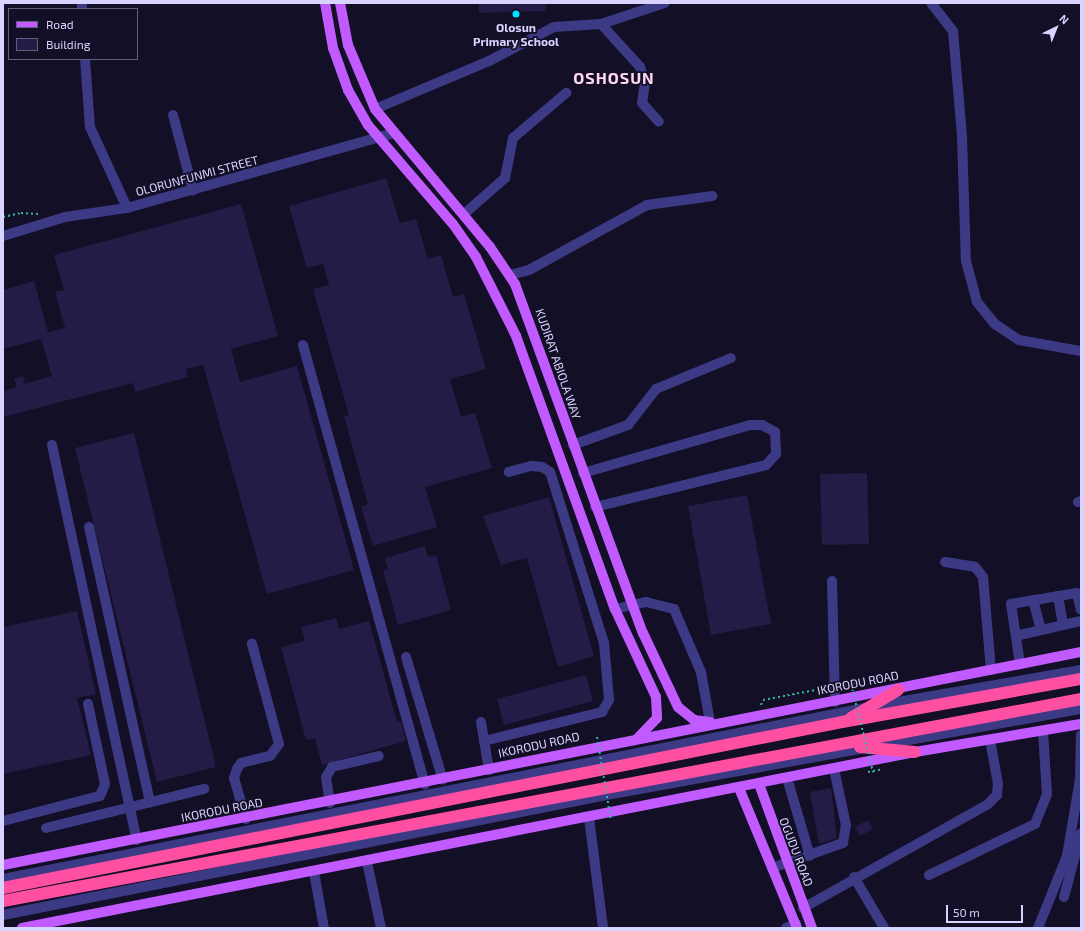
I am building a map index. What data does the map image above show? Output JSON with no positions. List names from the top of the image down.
{
  "streets": {
    "main road": ["KUDIRAT ABIOLA WAY", "IKORODU ROAD", "OGUDU ROAD"],
    "street": ["OLORUNFUNMI STREET"]
  },
  "crossings": [
    ["OLORUNFUNMI STREET", "KUDIRAT ABIOLA WAY"],
    ["KUDIRAT ABIOLA WAY", "IKORODU ROAD"]
  ],
  "districts": ["OSHOSUN"],
  "places": ["Olosun Primary School"],
  "legend": ["Road", "Building"],
  "scale_bar": "50 m",
  "north": "top right"
}
